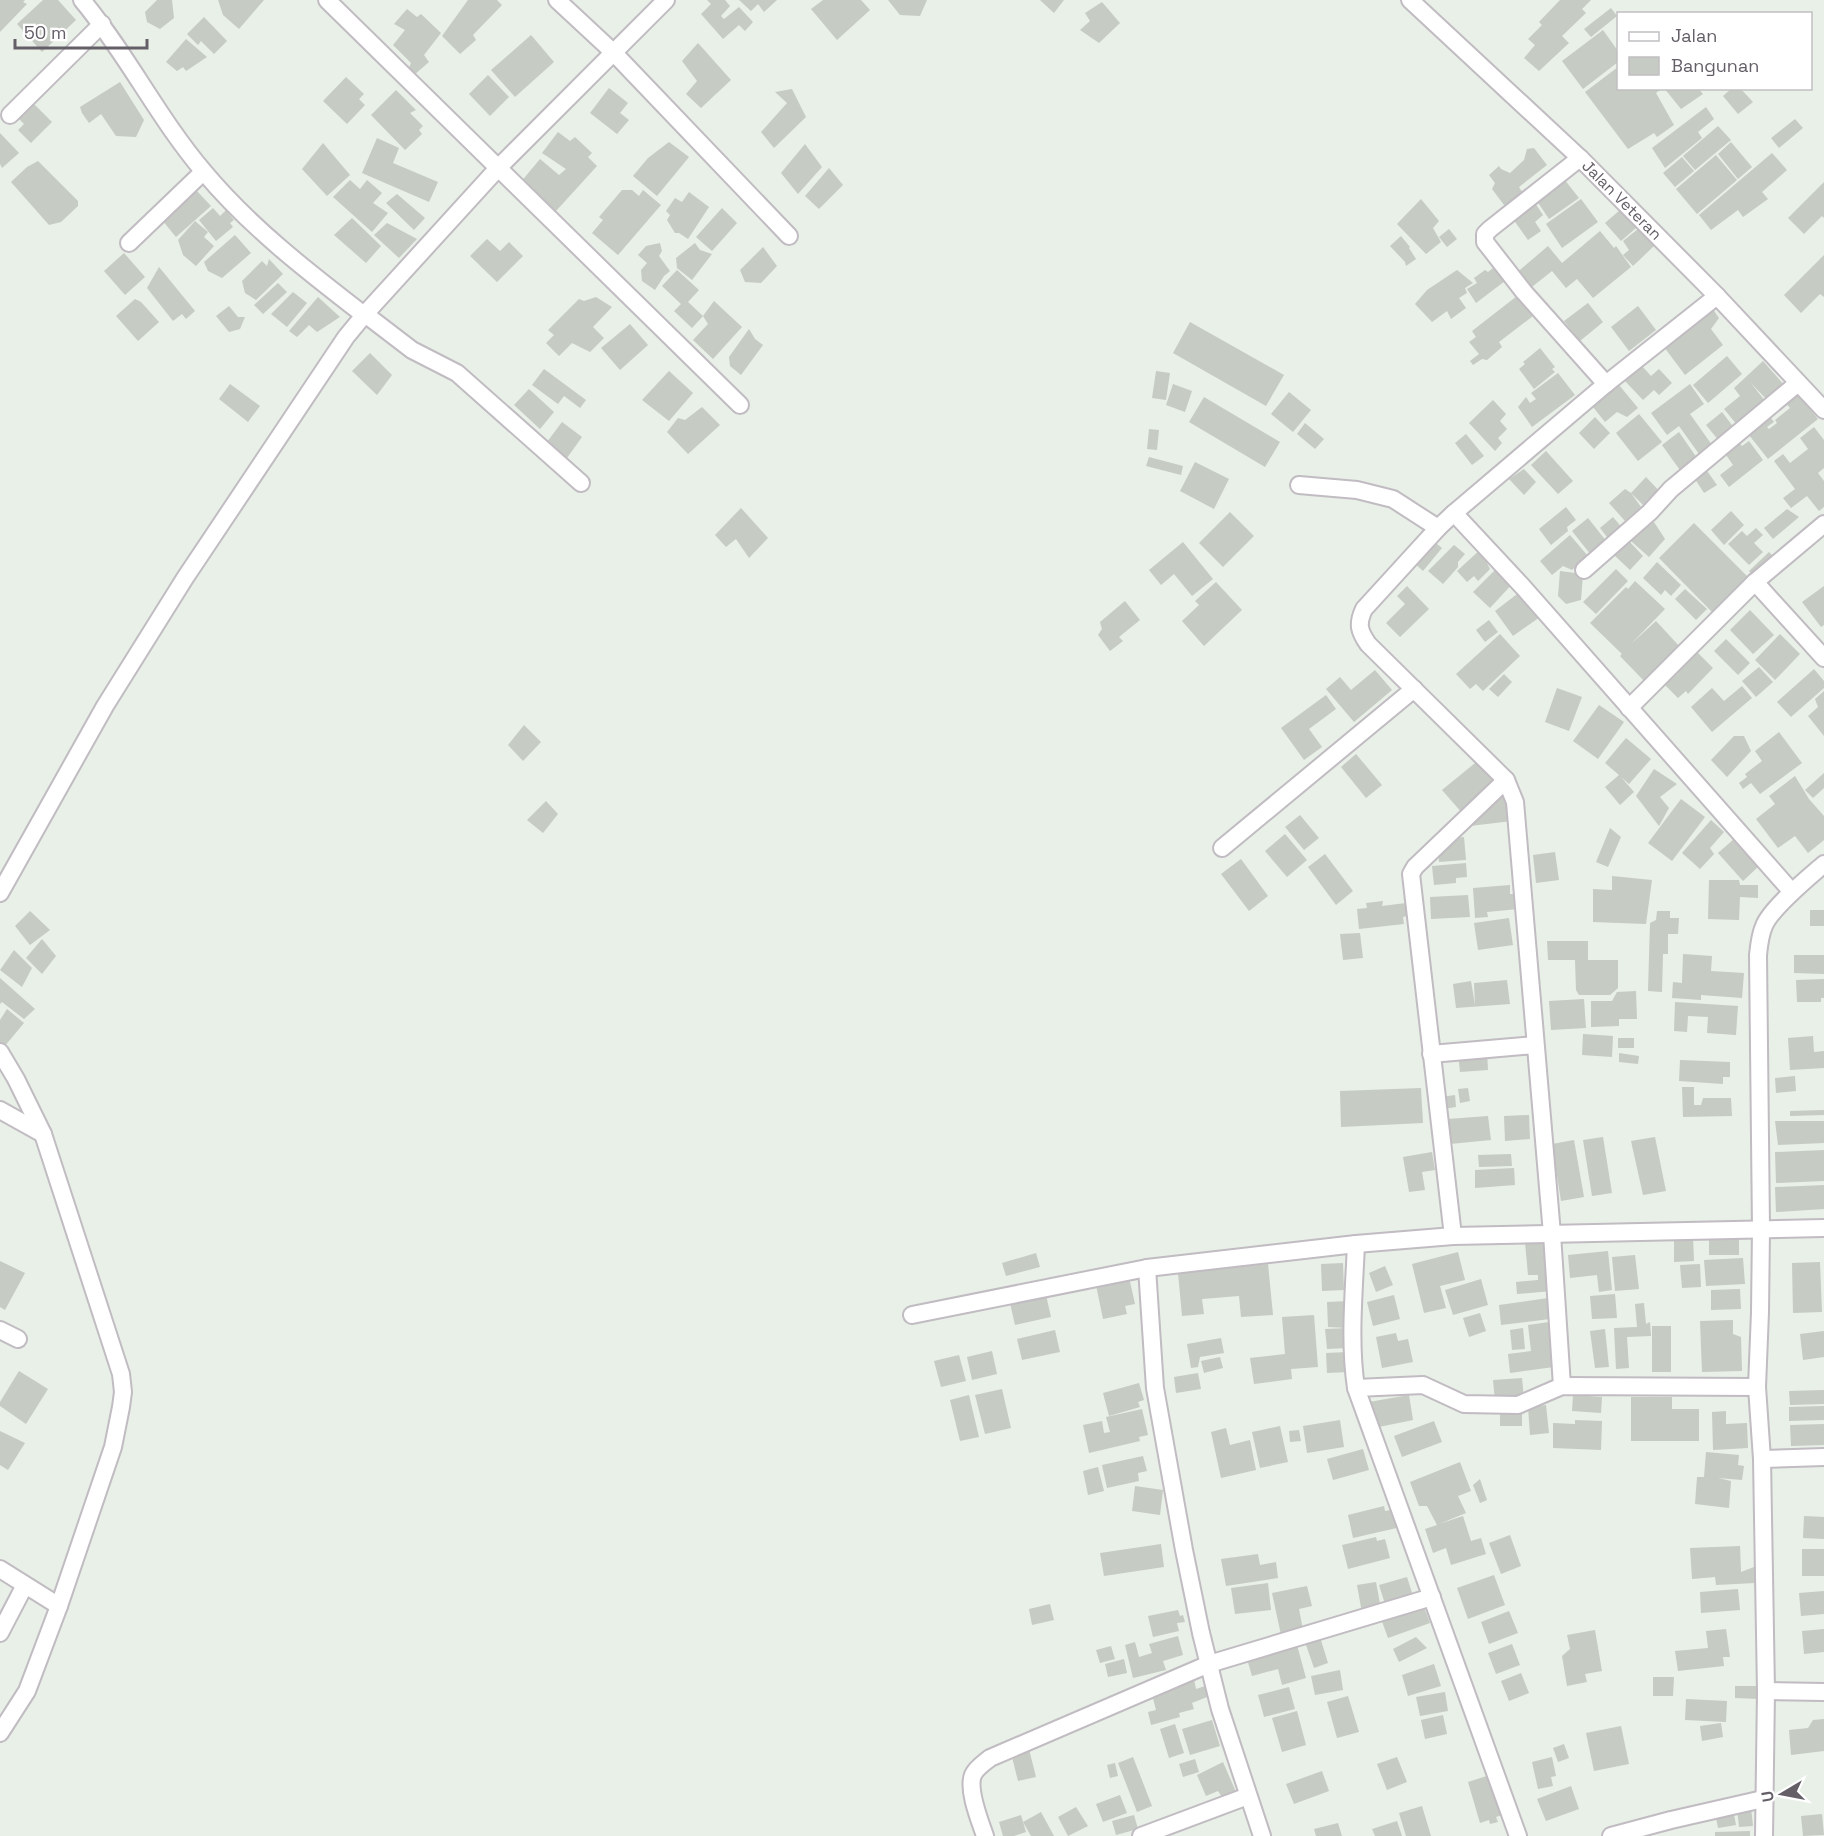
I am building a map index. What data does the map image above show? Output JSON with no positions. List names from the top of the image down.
{
  "streets": {
    "street": ["Jalan Veteran"]
  },
  "legend": ["Jalan", "Bangunan"],
  "scale_bar": "50 m",
  "north": "left"
}
